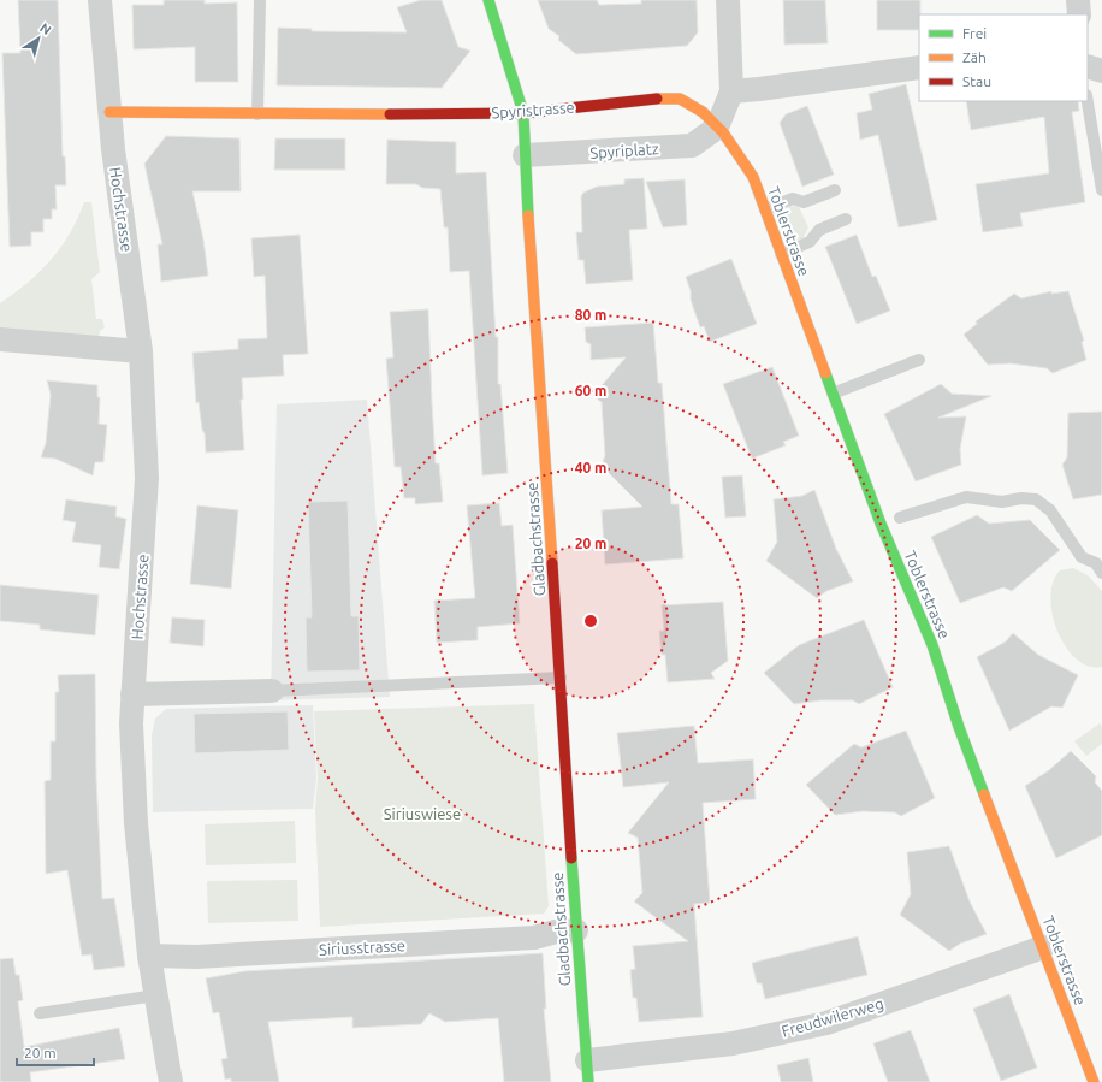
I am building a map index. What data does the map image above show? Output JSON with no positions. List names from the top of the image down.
{
  "streets": {
    "street": [
      "Spyristrasse",
      "Spyriplatz",
      "Hochstrasse",
      "Toblerstrasse",
      "Gladbachstrasse",
      "Siriusstrasse",
      "Freudwilerweg"
    ]
  },
  "crossings": [
    ["Spyristrasse", "Spyriplatz"],
    ["Spyristrasse", "Hochstrasse"],
    ["Spyristrasse", "Toblerstrasse"],
    ["Spyristrasse", "Gladbachstrasse"],
    ["Spyriplatz", "Toblerstrasse"],
    ["Spyriplatz", "Gladbachstrasse"],
    ["Hochstrasse", "Siriusstrasse"],
    ["Toblerstrasse", "Freudwilerweg"],
    ["Gladbachstrasse", "Siriusstrasse"],
    ["Gladbachstrasse", "Freudwilerweg"]
  ],
  "parks": ["Siriuswiese"],
  "legend": ["Frei", "Zäh", "Stau"],
  "scale_bar": "20 m",
  "north": "top right",
  "rings": [
    "80 m",
    "60 m",
    "40 m",
    "20 m"
  ]
}
